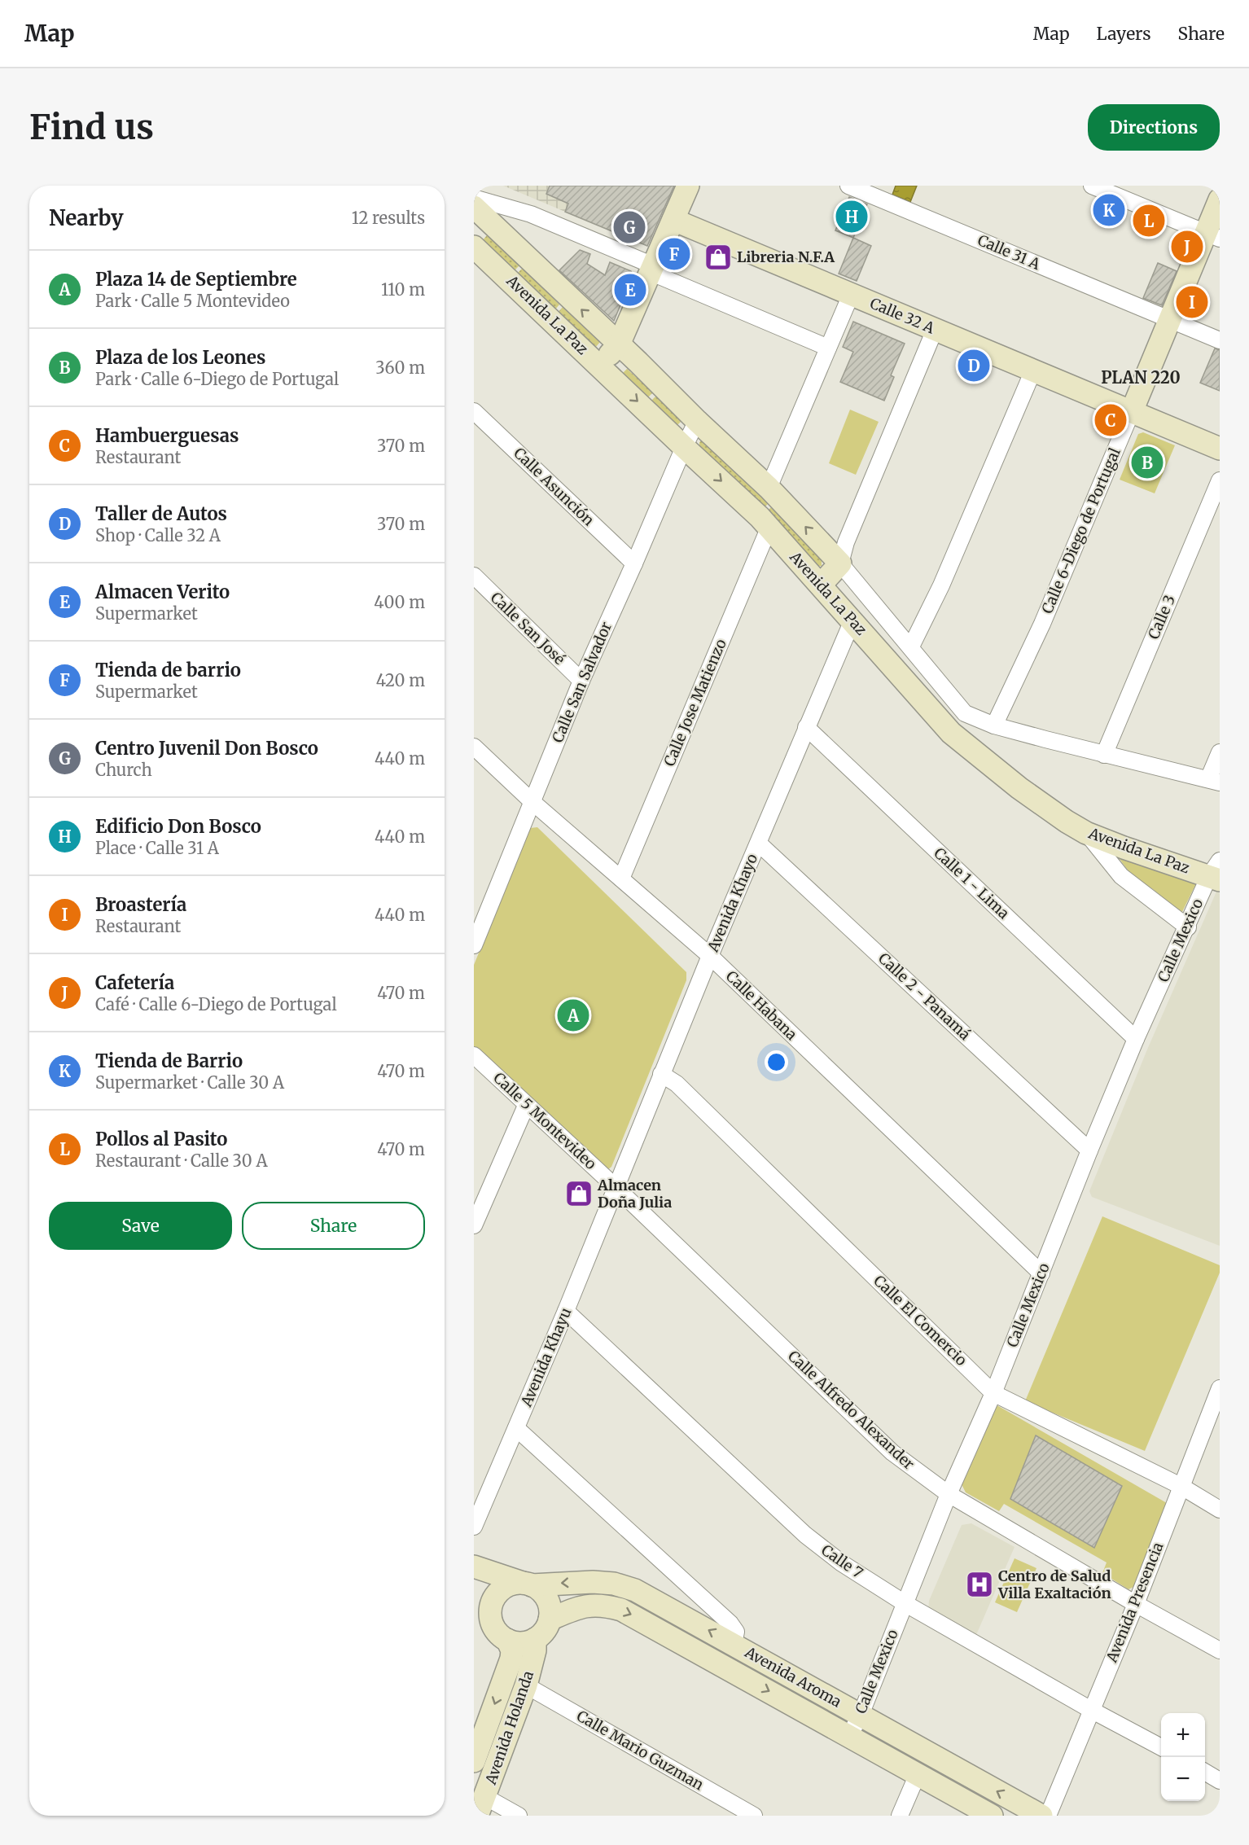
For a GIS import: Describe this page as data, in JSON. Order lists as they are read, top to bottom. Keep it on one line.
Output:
{"streets":{"street":["Calle 31 A","Avenida La Paz","Calle 32 A","Calle Asunción","Calle 6-Diego de Portugal","Calle 3","Calle San José","Calle San Salvador","Calle Jose Matienzo","Calle 1 - Lima","Avenida Khayo","Calle Mexico","Calle 2 - Panamá","Calle Habana","Calle 5 Montevideo","Calle El Comercio","Avenida Khayu","Calle Alfredo Alexander","Calle 7","Avenida Presencia","Avenida Aroma","Avenida Holanda","Calle Mario Guzman"]},"crossings":[["Calle 31 A","Calle 6-Diego de Portugal"],["Avenida La Paz","Calle 6-Diego de Portugal"],["Avenida La Paz","Calle 3"],["Avenida La Paz","Calle San Salvador"],["Avenida La Paz","Calle Jose Matienzo"],["Avenida La Paz","Avenida Khayo"],["Avenida La Paz","Calle Mexico"],["Calle 32 A","Calle 6-Diego de Portugal"],["Calle Asunción","Calle San Salvador"],["Calle San José","Calle San Salvador"],["Calle San Salvador","Calle Habana"],["Calle Jose Matienzo","Calle Habana"],["Calle 1 - Lima","Avenida Khayo"],["Calle 1 - Lima","Calle Mexico"],["Avenida Khayo","Calle 2 - Panamá"],["Avenida Khayo","Calle Habana"],["Avenida Khayo","Calle 5 Montevideo"],["Avenida Khayo","Calle El Comercio"],["Avenida Khayo","Avenida Khayu"],["Avenida Khayo","Calle Alfredo Alexander"],["Calle Mexico","Calle 2 - Panamá"],["Calle Mexico","Calle Habana"],["Calle Mexico","Calle El Comercio"],["Calle Mexico","Calle Alfredo Alexander"],["Calle Mexico","Calle 7"],["Calle Mexico","Avenida Aroma"],["Calle 5 Montevideo","Avenida Khayu"],["Calle 5 Montevideo","Calle Alfredo Alexander"],["Calle El Comercio","Avenida Presencia"],["Avenida Khayu","Calle Alfredo Alexander"],["Avenida Khayu","Calle 7"],["Calle Alfredo Alexander","Avenida Presencia"],["Calle 7","Avenida Presencia"],["Avenida Aroma","Avenida Holanda"],["Avenida Holanda","Calle Mario Guzman"]],"districts":["PLAN 220"],"places":{"shop":["Libreria N.F.A","Almacen Doña Julia"],"hospital":["Centro de Salud Villa Exaltación"]},"page":{"header":"Map","nav":["Map","Layers","Share"],"buttons":["Directions",["Save","Share"]],"title":"Find us","heading":["Nearby","12 results"],"pins":["K","H","L","G","J","F","E","I","D","C","B","A"],"list":[{"mark":"A","name":"Plaza 14 de Septiembre","note":"Park · Calle 5 Montevideo","value":"110 m"},{"mark":"B","name":"Plaza de los Leones","note":"Park · Calle 6-Diego de Portugal","value":"360 m"},{"mark":"C","name":"Hambuerguesas","note":"Restaurant","value":"370 m"},{"mark":"D","name":"Taller de Autos","note":"Shop · Calle 32 A","value":"370 m"},{"mark":"E","name":"Almacen Verito","note":"Supermarket","value":"400 m"},{"mark":"F","name":"Tienda de barrio","note":"Supermarket","value":"420 m"},{"mark":"G","name":"Centro Juvenil Don Bosco","note":"Church","value":"440 m"},{"mark":"H","name":"Edificio Don Bosco","note":"Place · Calle 31 A","value":"440 m"},{"mark":"I","name":"Broastería","note":"Restaurant","value":"440 m"},{"mark":"J","name":"Cafetería","note":"Café · Calle 6-Diego de Portugal","value":"470 m"},{"mark":"K","name":"Tienda de Barrio","note":"Supermarket · Calle 30 A","value":"470 m"},{"mark":"L","name":"Pollos al Pasito","note":"Restaurant · Calle 30 A","value":"470 m"}],"map_buttons":["+","−"]}}
